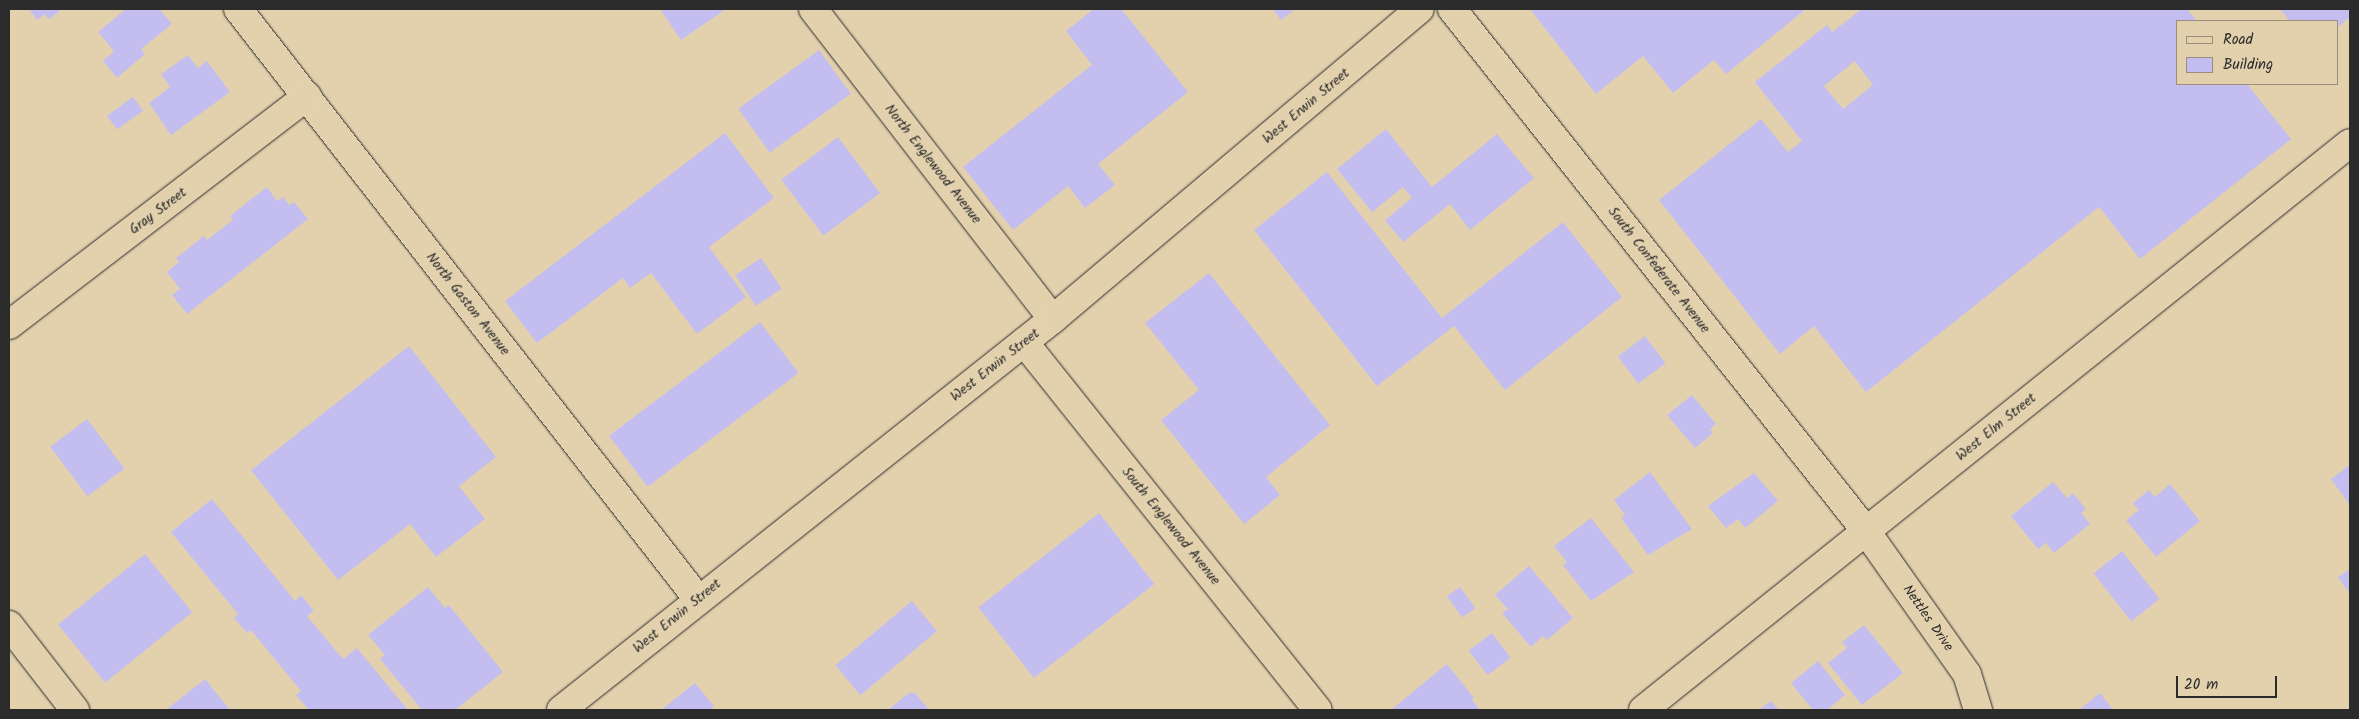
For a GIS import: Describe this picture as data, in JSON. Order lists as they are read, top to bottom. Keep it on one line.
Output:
{"streets":{"street":["West Erwin Street","North Englewood Avenue","Gray Street","South Confederate Avenue","North Gaston Avenue","West Elm Street","South Englewood Avenue","Nettles Drive"]},"crossings":[["West Erwin Street","North Englewood Avenue"],["West Erwin Street","North Gaston Avenue"],["West Erwin Street","South Englewood Avenue"],["Gray Street","North Gaston Avenue"],["South Confederate Avenue","West Elm Street"],["South Confederate Avenue","Nettles Drive"],["West Elm Street","Nettles Drive"]],"legend":["Road","Building"],"scale_bar":"20 m"}
